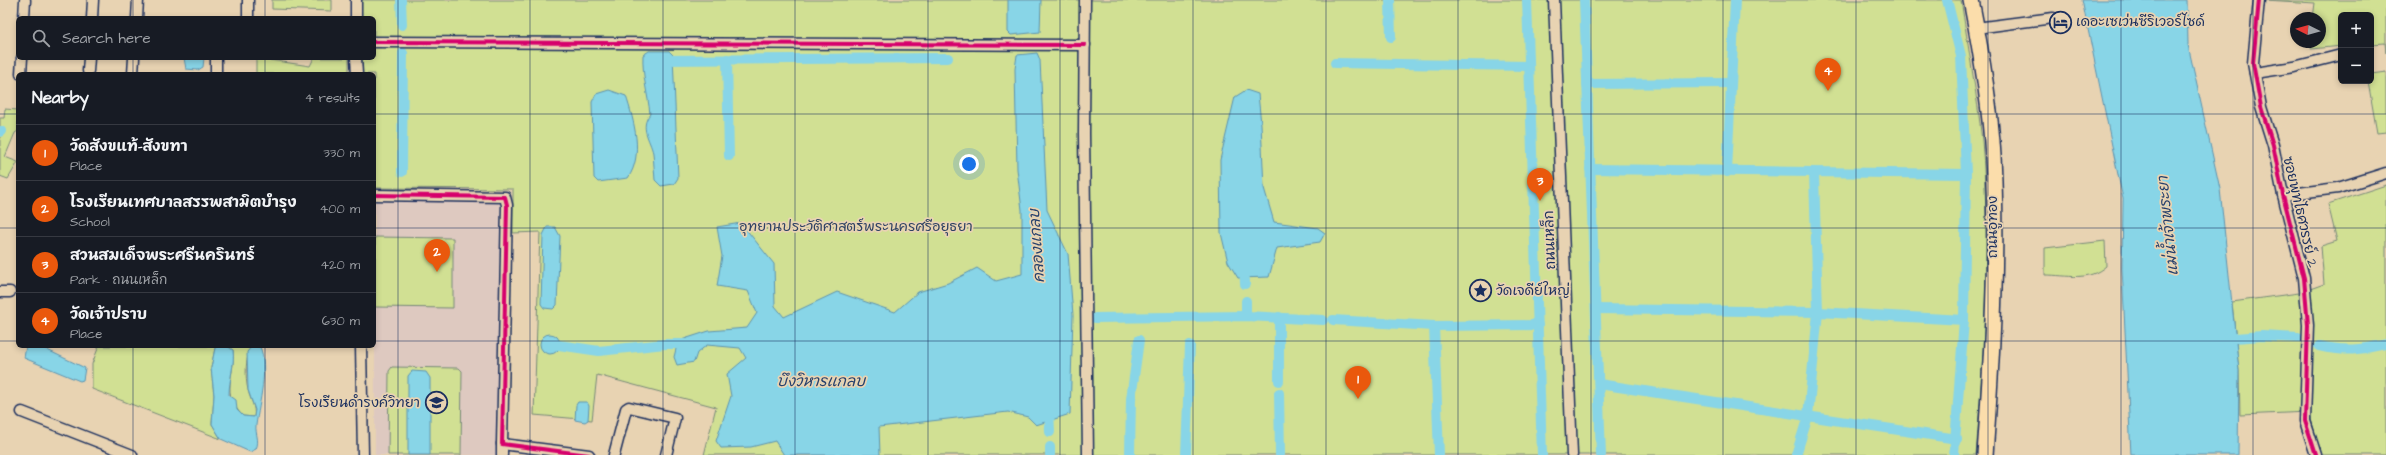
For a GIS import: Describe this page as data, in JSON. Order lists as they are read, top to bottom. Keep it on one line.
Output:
{"streets":{"main road":["ถนนอู่ทอง"],"street":["ซอยพุทไธศวรรย์ 2","ถนนเหล็ก"]},"water":["แม่น้ำเจ้าพระยา","คลองแกลบ","บึงวิหารแกลบ"],"parks":["อุทยานประวัติศาสตร์พระนครศรีอยุธยา"],"places":{"hotel":["เดอะเซเว่นซีริเวอร์ไซด์"],"place":["วัดเจดีย์ใหญ่"],"school or university":["โรงเรียนดำรงค์วิทยา"]},"north":"left","page":{"map_buttons":["+","−"],"search":"Search here","pins":["4","3","2","1"],"heading":["Nearby","4 results"],"list":[{"mark":"1","name":"วัดสังขแท้–สังขทา","note":"Place","value":"330 m"},{"mark":"2","name":"โรงเรียนเทศบาลสรรพสามิตบำรุง","note":"School","value":"400 m"},{"mark":"3","name":"สวนสมเด็จพระศรีนครินทร์","note":"Park · ถนนเหล็ก","value":"420 m"},{"mark":"4","name":"วัดเจ้าปราบ","note":"Place","value":"630 m"}]}}
